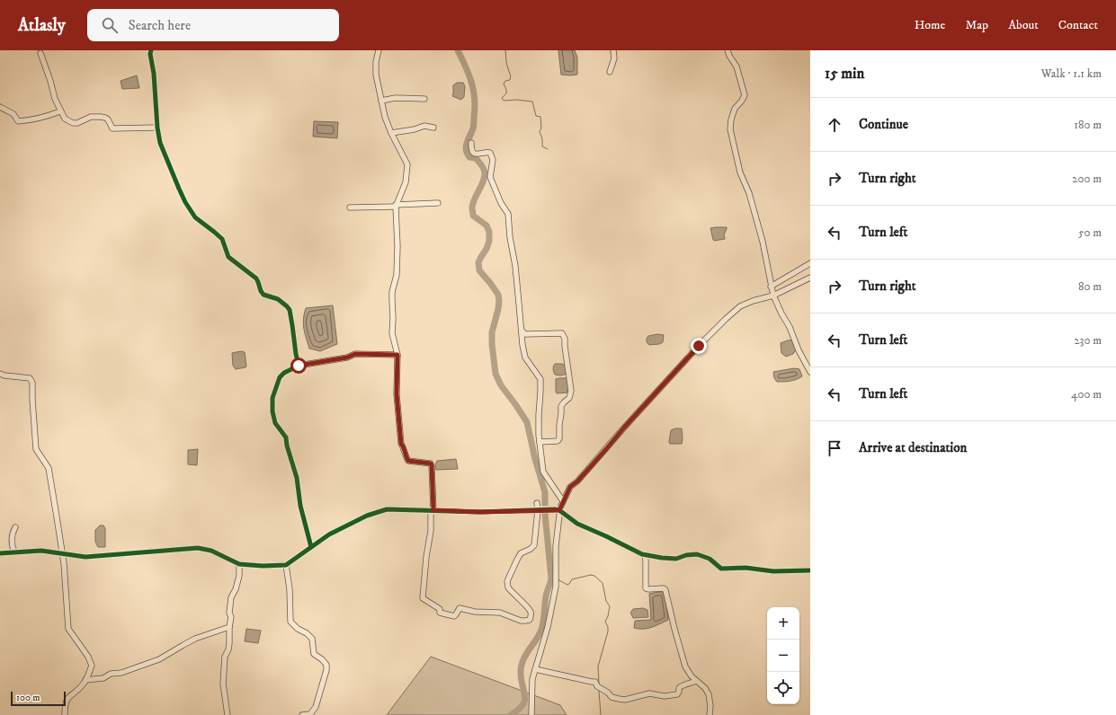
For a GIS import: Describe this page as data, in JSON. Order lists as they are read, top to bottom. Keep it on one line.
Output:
{"scale_bar":"100 m","page":{"header":"Atlasly","search":"Search here","nav":["Home","Map","About","Contact"],"heading":["15 min","Walk · 1.1 km"],"list":[["Continue","180 m"],["Turn right","200 m"],["Turn left","50 m"],["Turn right","80 m"],["Turn left","230 m"],["Turn left","400 m"],"Arrive at destination"],"map_buttons":["+","−"],"scale":"100 m"}}
